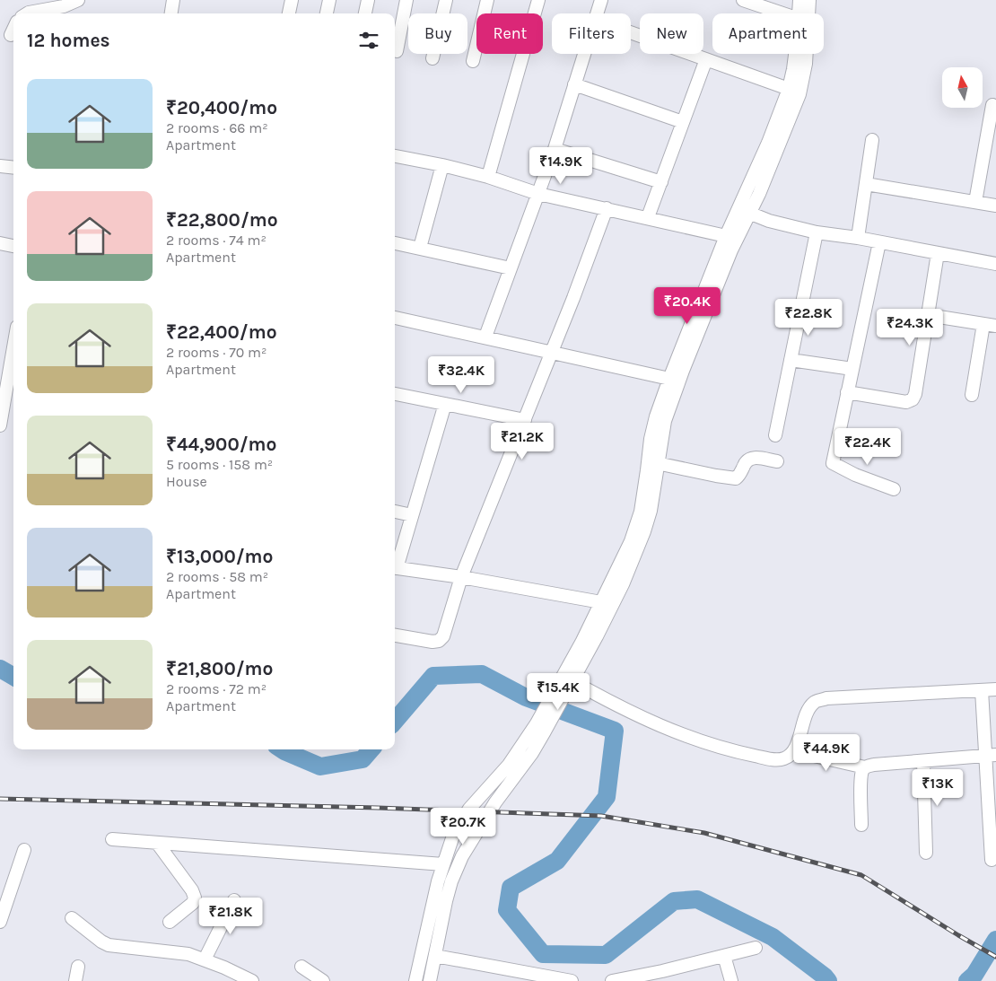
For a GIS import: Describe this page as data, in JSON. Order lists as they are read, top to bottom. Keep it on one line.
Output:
{"north":"top","page":{"chip":["Buy","Rent","Filters","New","Apartment"],"heading":"12 homes","list":[{"name":"₹20,400/mo","note":"2 rooms · 66 m² · Apartment"},{"name":"₹22,800/mo","note":"2 rooms · 74 m² · Apartment"},{"name":"₹22,400/mo","note":"2 rooms · 70 m² · Apartment"},{"name":"₹44,900/mo","note":"5 rooms · 158 m² · House"},{"name":"₹13,000/mo","note":"2 rooms · 58 m² · Apartment"},{"name":"₹21,800/mo","note":"2 rooms · 72 m² · Apartment"}],"price":["₹14.9K","₹20.4K","₹22.8K","₹24.3K","₹32.4K","₹21.2K","₹22.4K","₹15.4K","₹44.9K","₹13K","₹20.7K","₹21.8K"]}}
